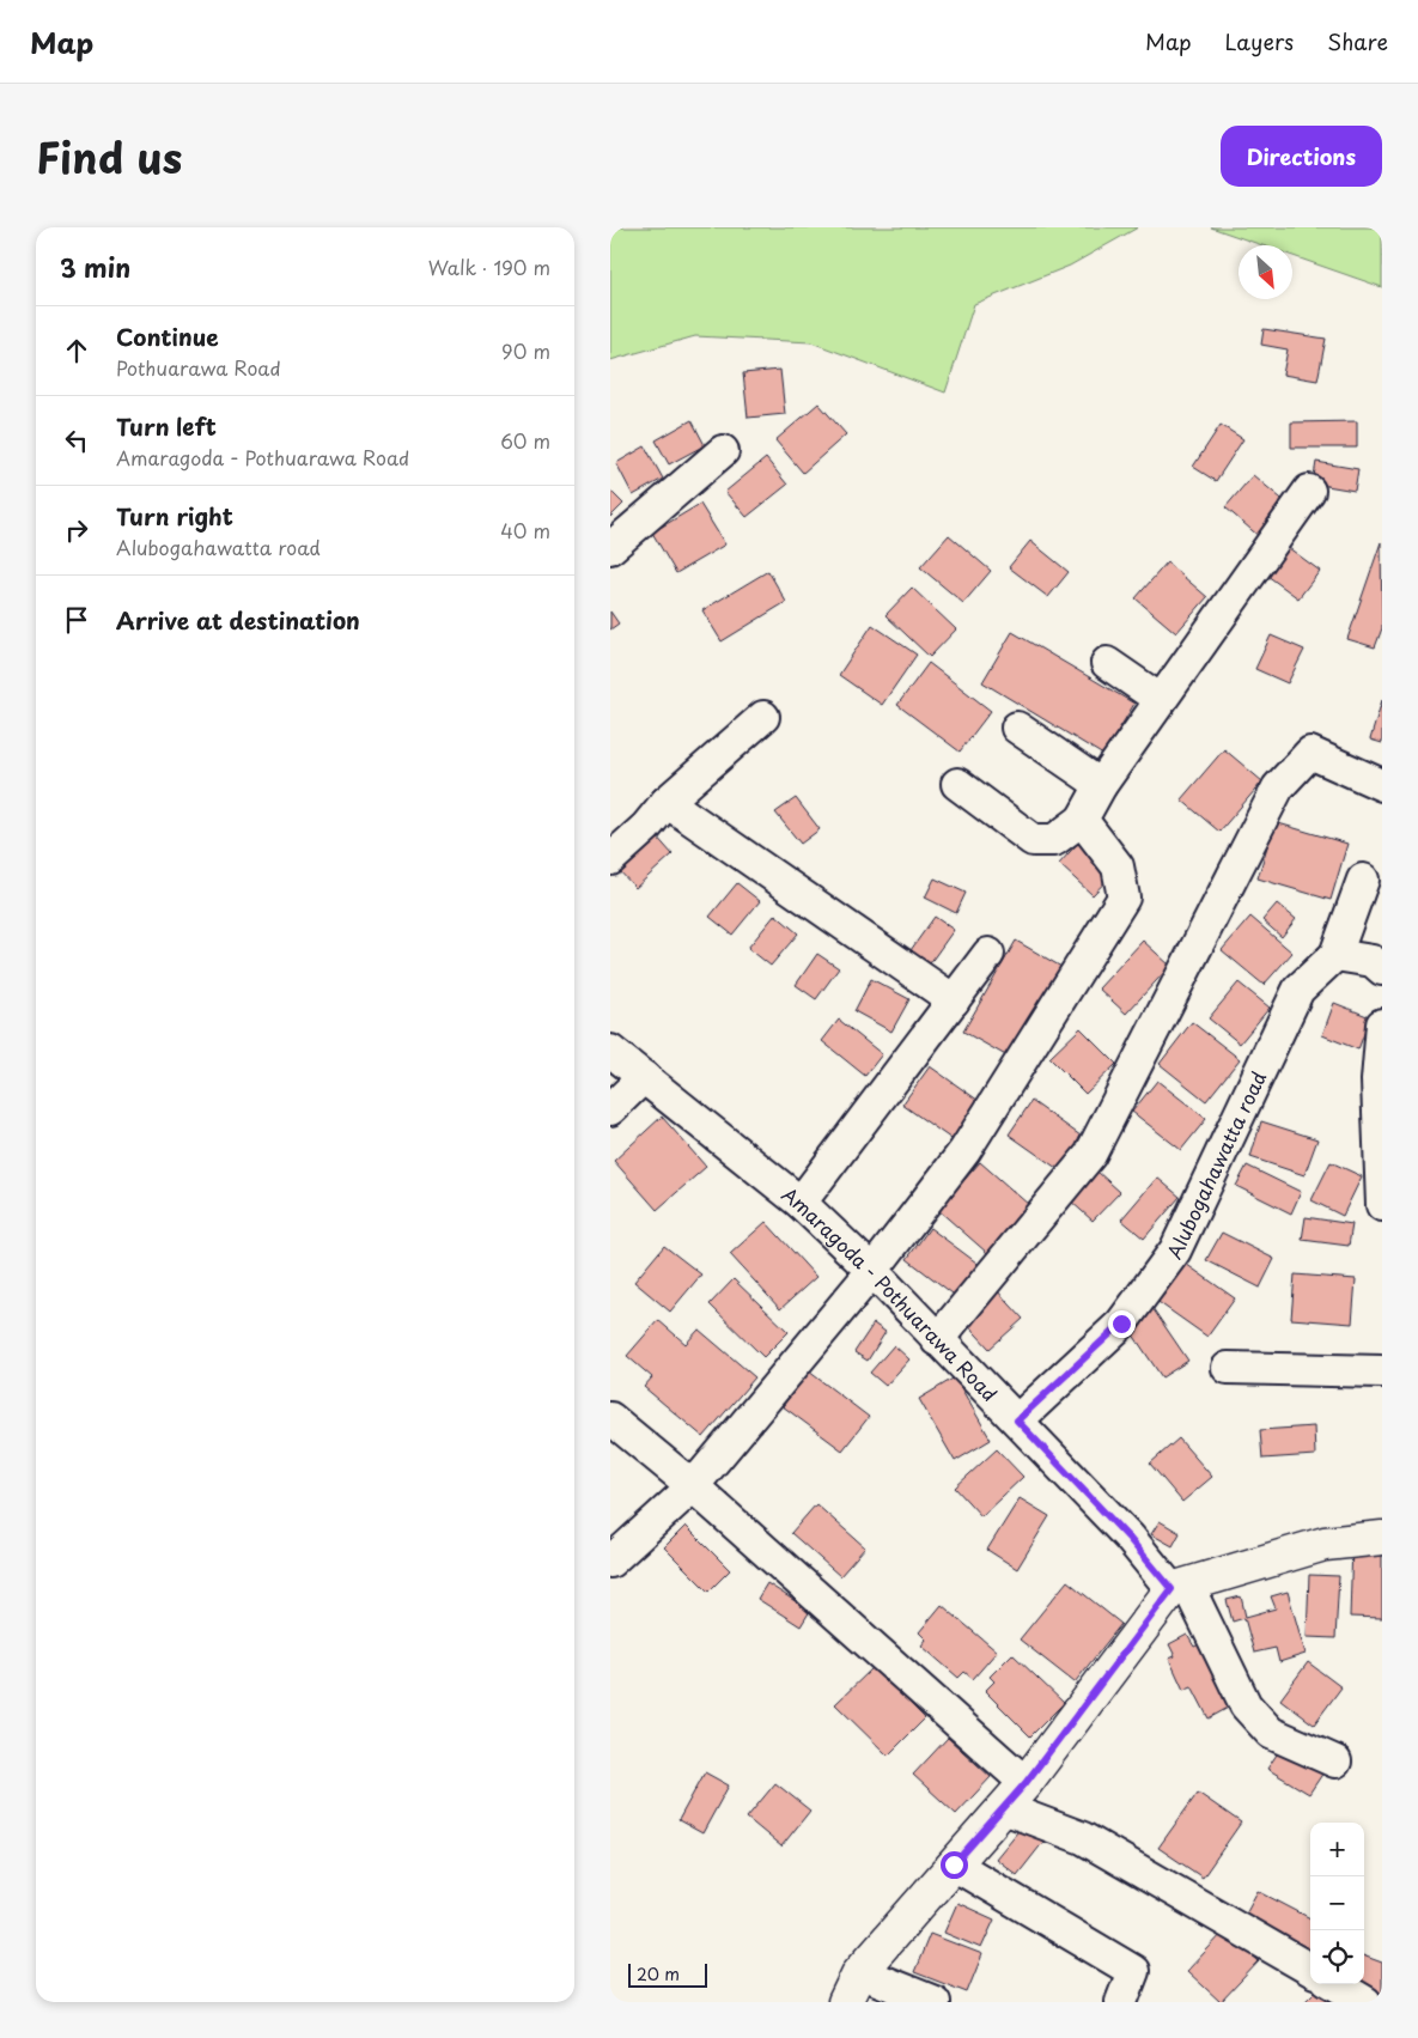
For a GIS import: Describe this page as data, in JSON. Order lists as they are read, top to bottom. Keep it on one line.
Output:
{"streets":{"street":["Alubogahawatta road","Amaragoda - Pothuarawa Road"]},"crossings":[["Alubogahawatta road","Amaragoda - Pothuarawa Road"]],"scale_bar":"20 m","north":"bottom right","page":{"header":"Map","nav":["Map","Layers","Share"],"title":"Find us","buttons":"Directions","heading":["3 min","Walk · 190 m"],"list":[["Continue","Pothuarawa Road","90 m"],["Turn left","Amaragoda - Pothuarawa Road","60 m"],["Turn right","Alubogahawatta road","40 m"],"Arrive at destination"],"map_buttons":["+","−"],"scale":"20 m"}}
